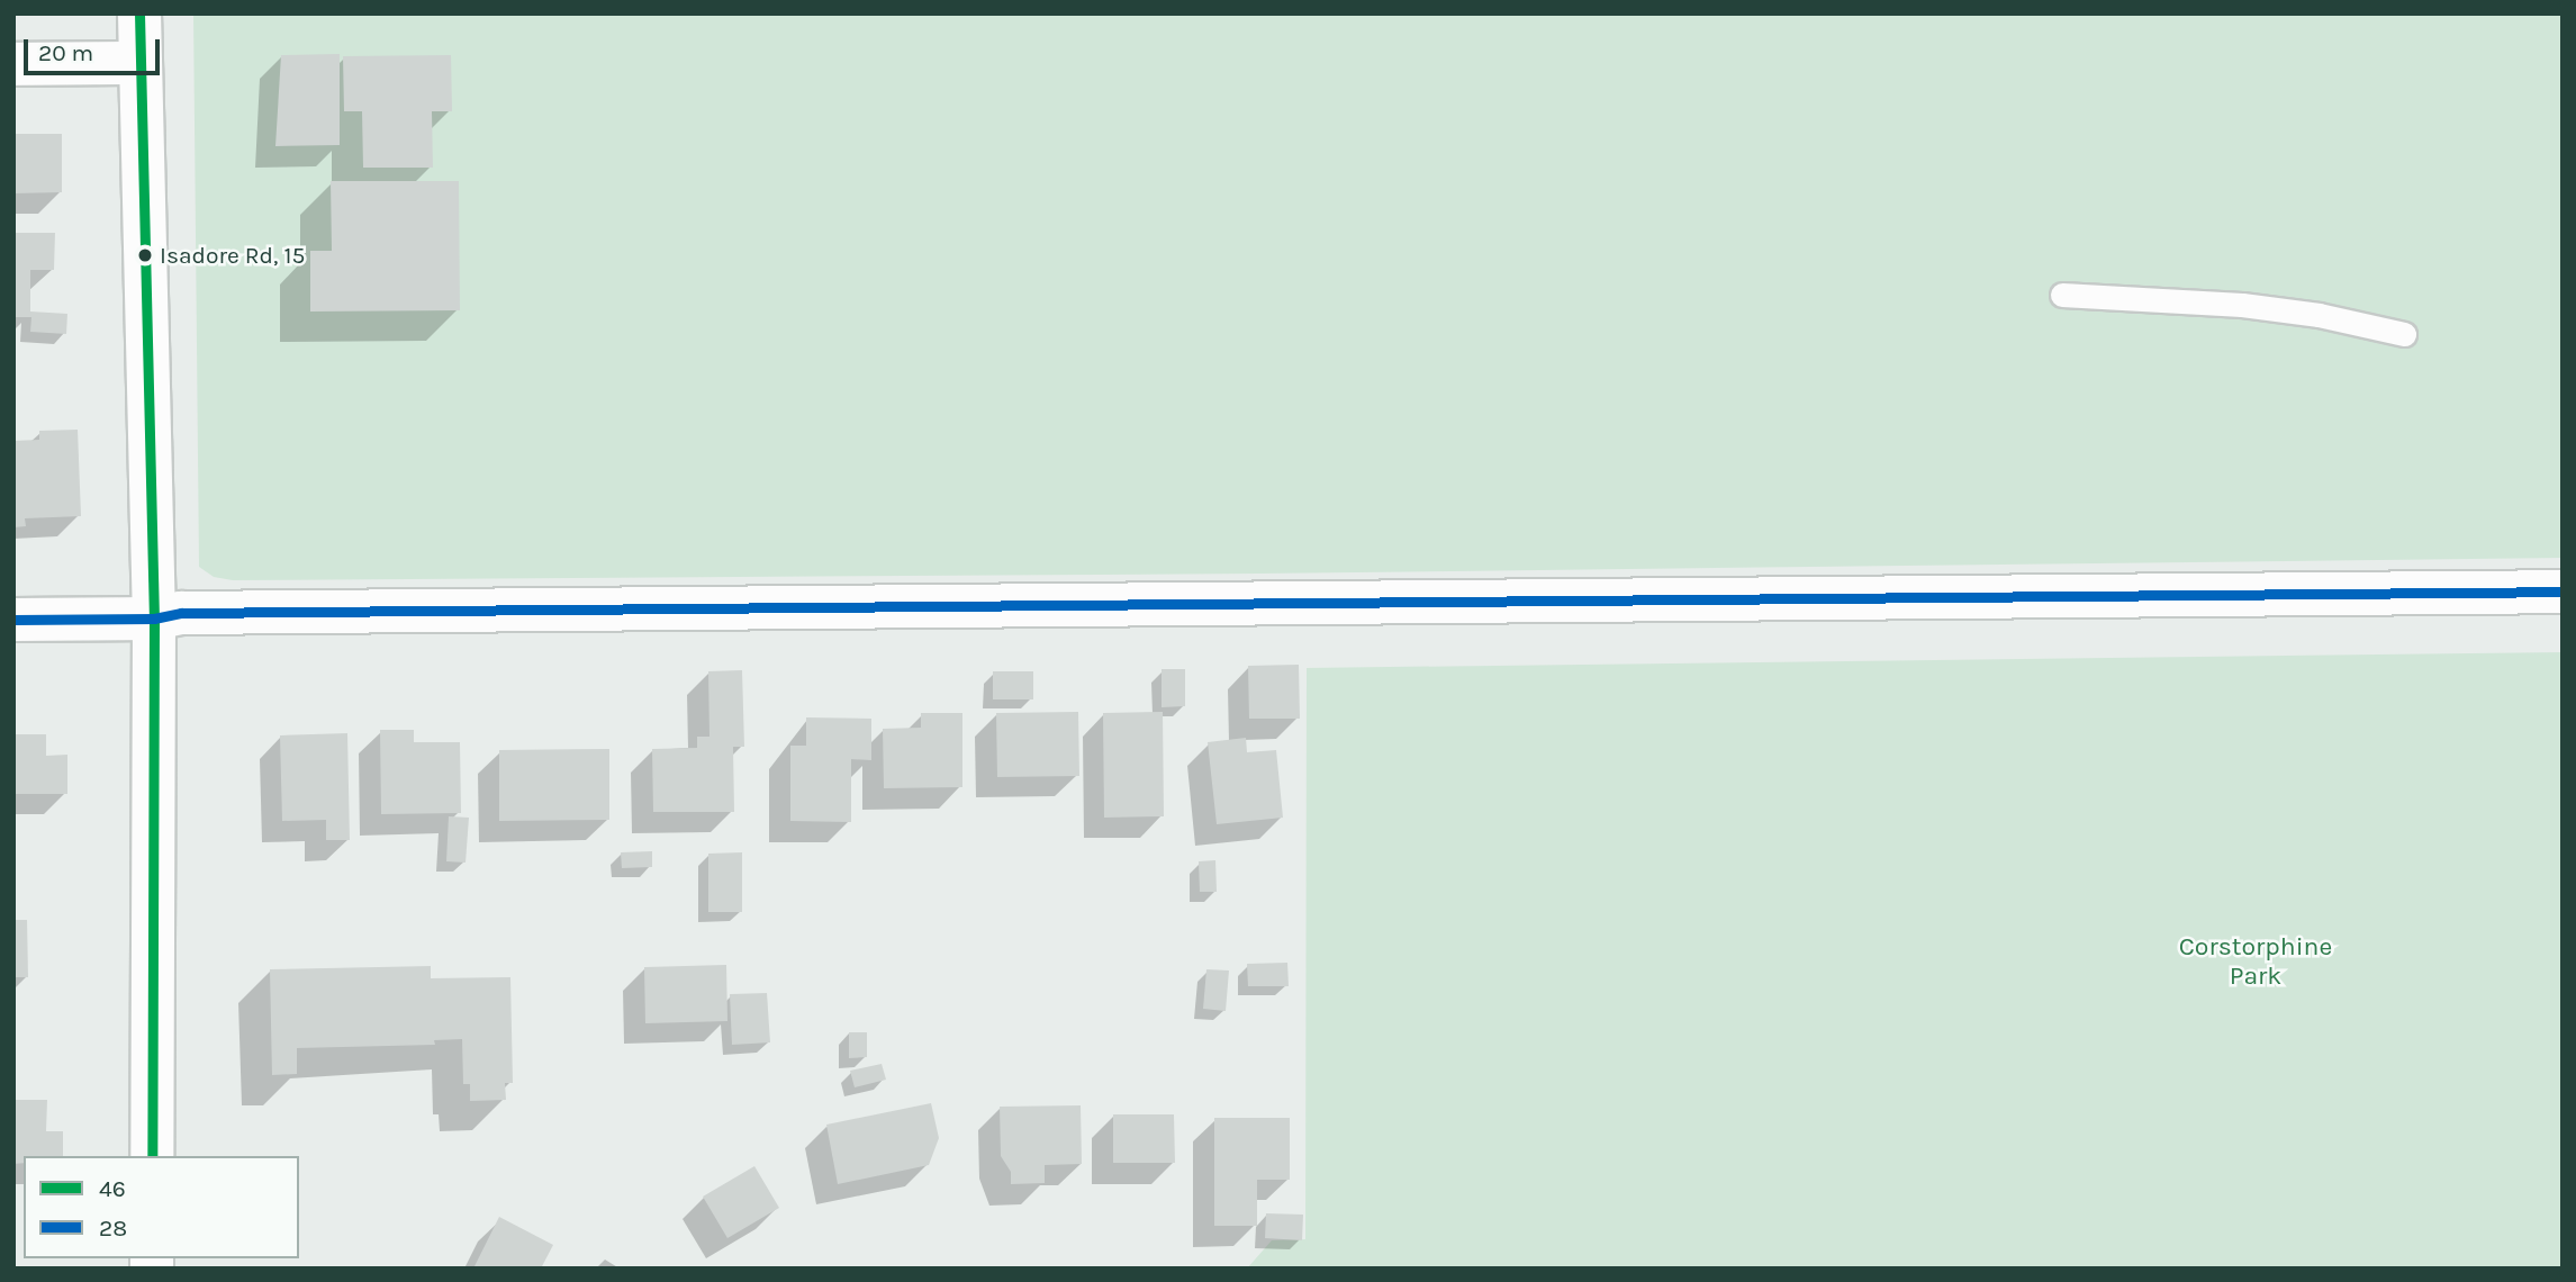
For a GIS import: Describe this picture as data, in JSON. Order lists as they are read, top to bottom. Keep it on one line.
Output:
{"parks":["Corstorphine Park"],"places":["Isadore Rd, 15"],"lines":["transit line 46","transit line 28"],"legend":["46","28"],"scale_bar":"20 m"}
